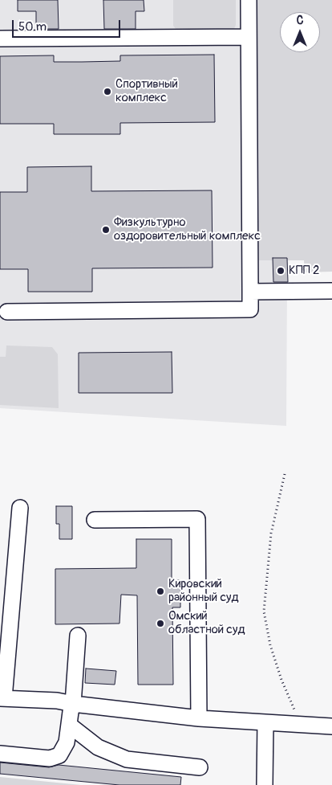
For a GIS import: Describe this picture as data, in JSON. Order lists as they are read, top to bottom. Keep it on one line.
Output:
{"places":["Спортивный комплекс","Физкультурно оздоровительный комплекс","КПП 2","Кировский районный суд","Омский областной суд"],"scale_bar":"50 m","north":"top"}
